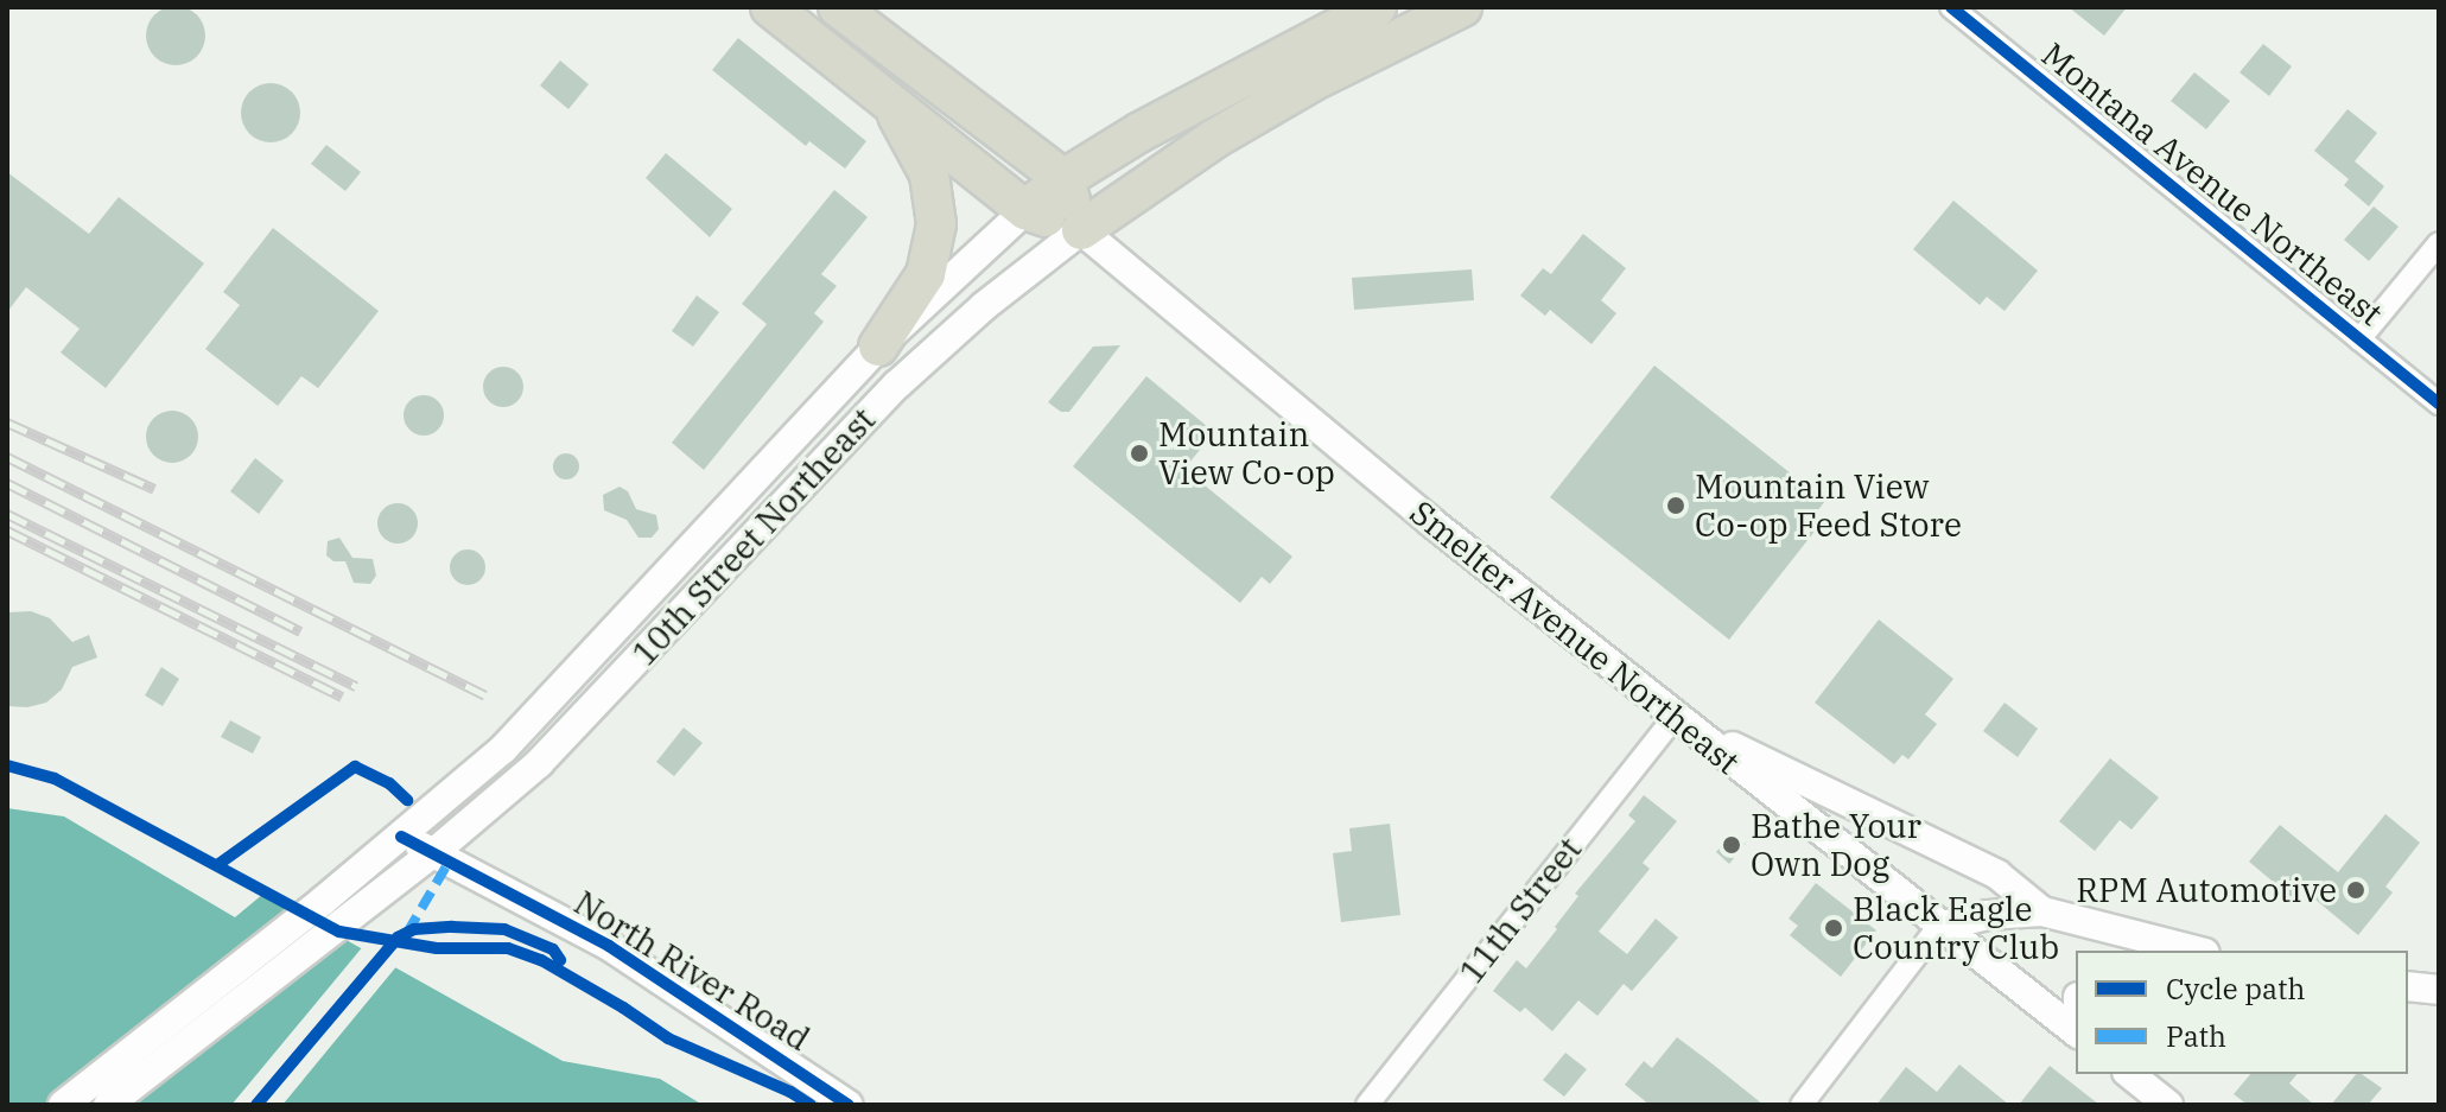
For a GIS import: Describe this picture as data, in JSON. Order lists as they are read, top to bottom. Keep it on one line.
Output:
{"streets":{"highway":["Smelter Avenue Northeast"],"main road":["10th Street Northeast","North River Road"],"street":["Montana Avenue Northeast","11th Street"]},"crossings":[["10th Street Northeast","Smelter Avenue Northeast"],["10th Street Northeast","North River Road"],["Smelter Avenue Northeast","11th Street"]],"places":["Mountain View Co-op","Mountain View Co-op Feed Store","Bathe Your Own Dog","RPM Automotive","Black Eagle Country Club"],"legend":["Cycle path","Path"]}
